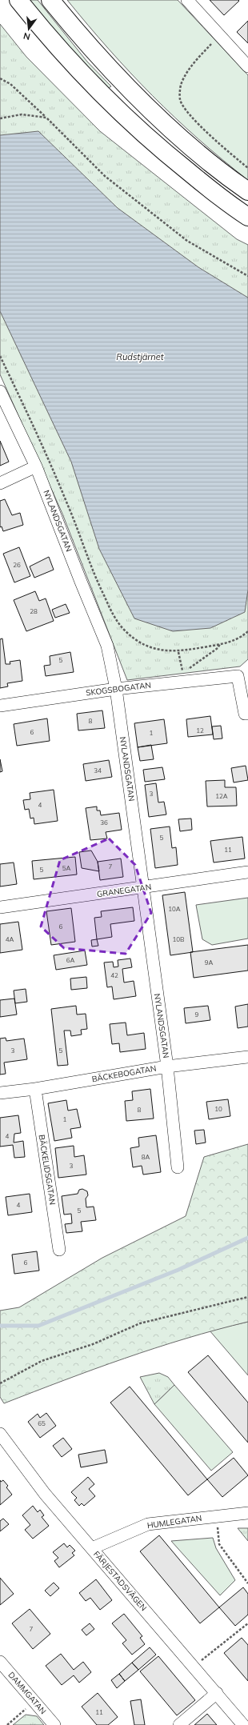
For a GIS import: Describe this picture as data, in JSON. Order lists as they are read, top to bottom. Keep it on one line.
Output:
{"streets":{"street":["NYLANDSGATAN","SKOGSBOGATAN","GRANEGATAN","BÄCKEBOGATAN","BÄCKELIDSGATAN","HUMLEGATAN","FÄRJESTADSVÄGEN","DAMMGATAN"]},"crossings":[["NYLANDSGATAN","SKOGSBOGATAN"],["NYLANDSGATAN","GRANEGATAN"],["NYLANDSGATAN","BÄCKEBOGATAN"],["BÄCKEBOGATAN","BÄCKELIDSGATAN"],["HUMLEGATAN","FÄRJESTADSVÄGEN"]],"water":["Rudstjärnet"],"house_numbers":["26","28","5","8","12","6","1","34","3","12A","4","36","5","11","7","5A","5","10A","6","4A","10B","6A","9A","42","9","3","5","10","8","1","4","8A","3","4","5","6","65","7","11"],"north":"bottom"}
